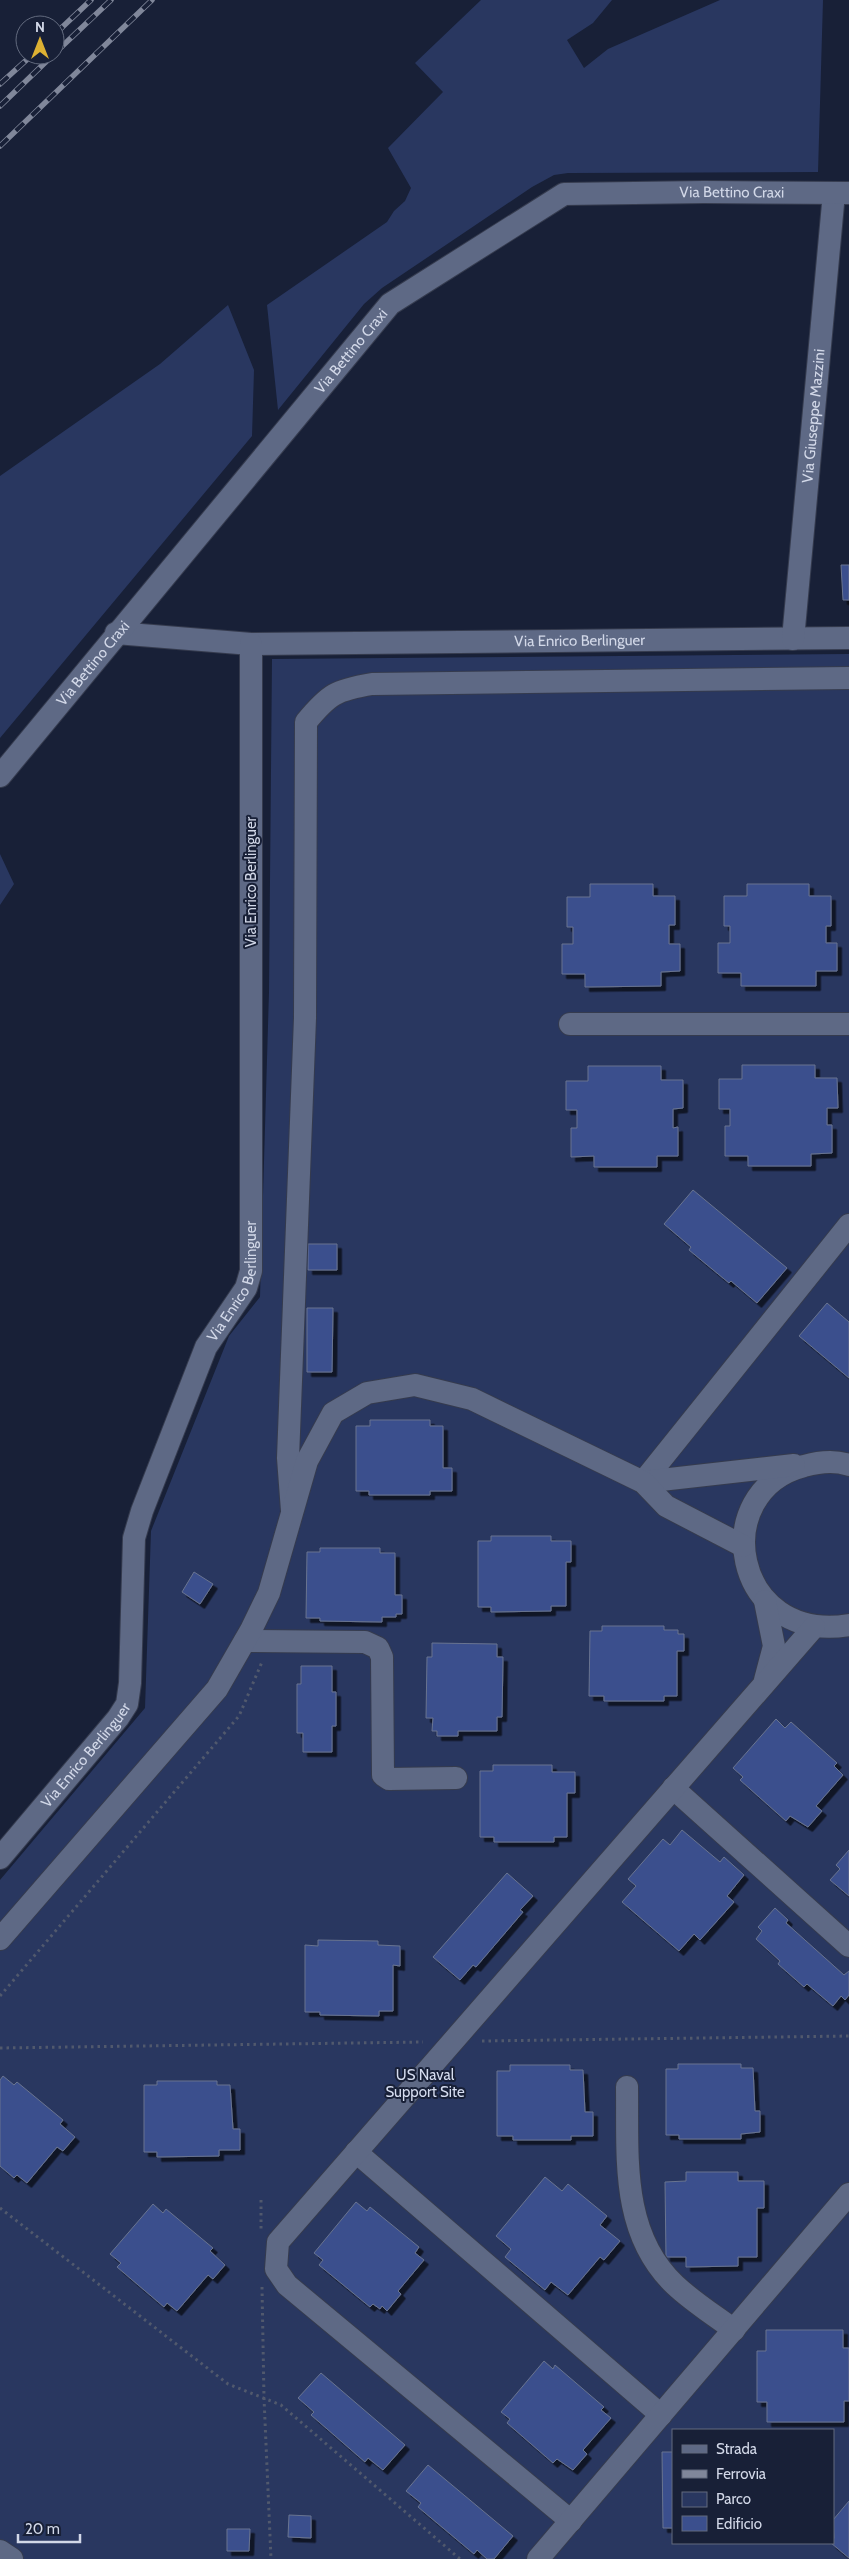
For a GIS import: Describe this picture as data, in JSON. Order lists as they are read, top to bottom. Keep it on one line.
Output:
{"streets":{"street":["Via Bettino Craxi","Via Giuseppe Mazzini","Via Enrico Berlinguer"]},"crossings":[["Via Bettino Craxi","Via Giuseppe Mazzini"],["Via Bettino Craxi","Via Enrico Berlinguer"],["Via Giuseppe Mazzini","Via Enrico Berlinguer"]],"parks":["US Naval Support Site"],"legend":["Strada","Ferrovia","Parco","Edificio"],"scale_bar":"20 m","north":"top"}
